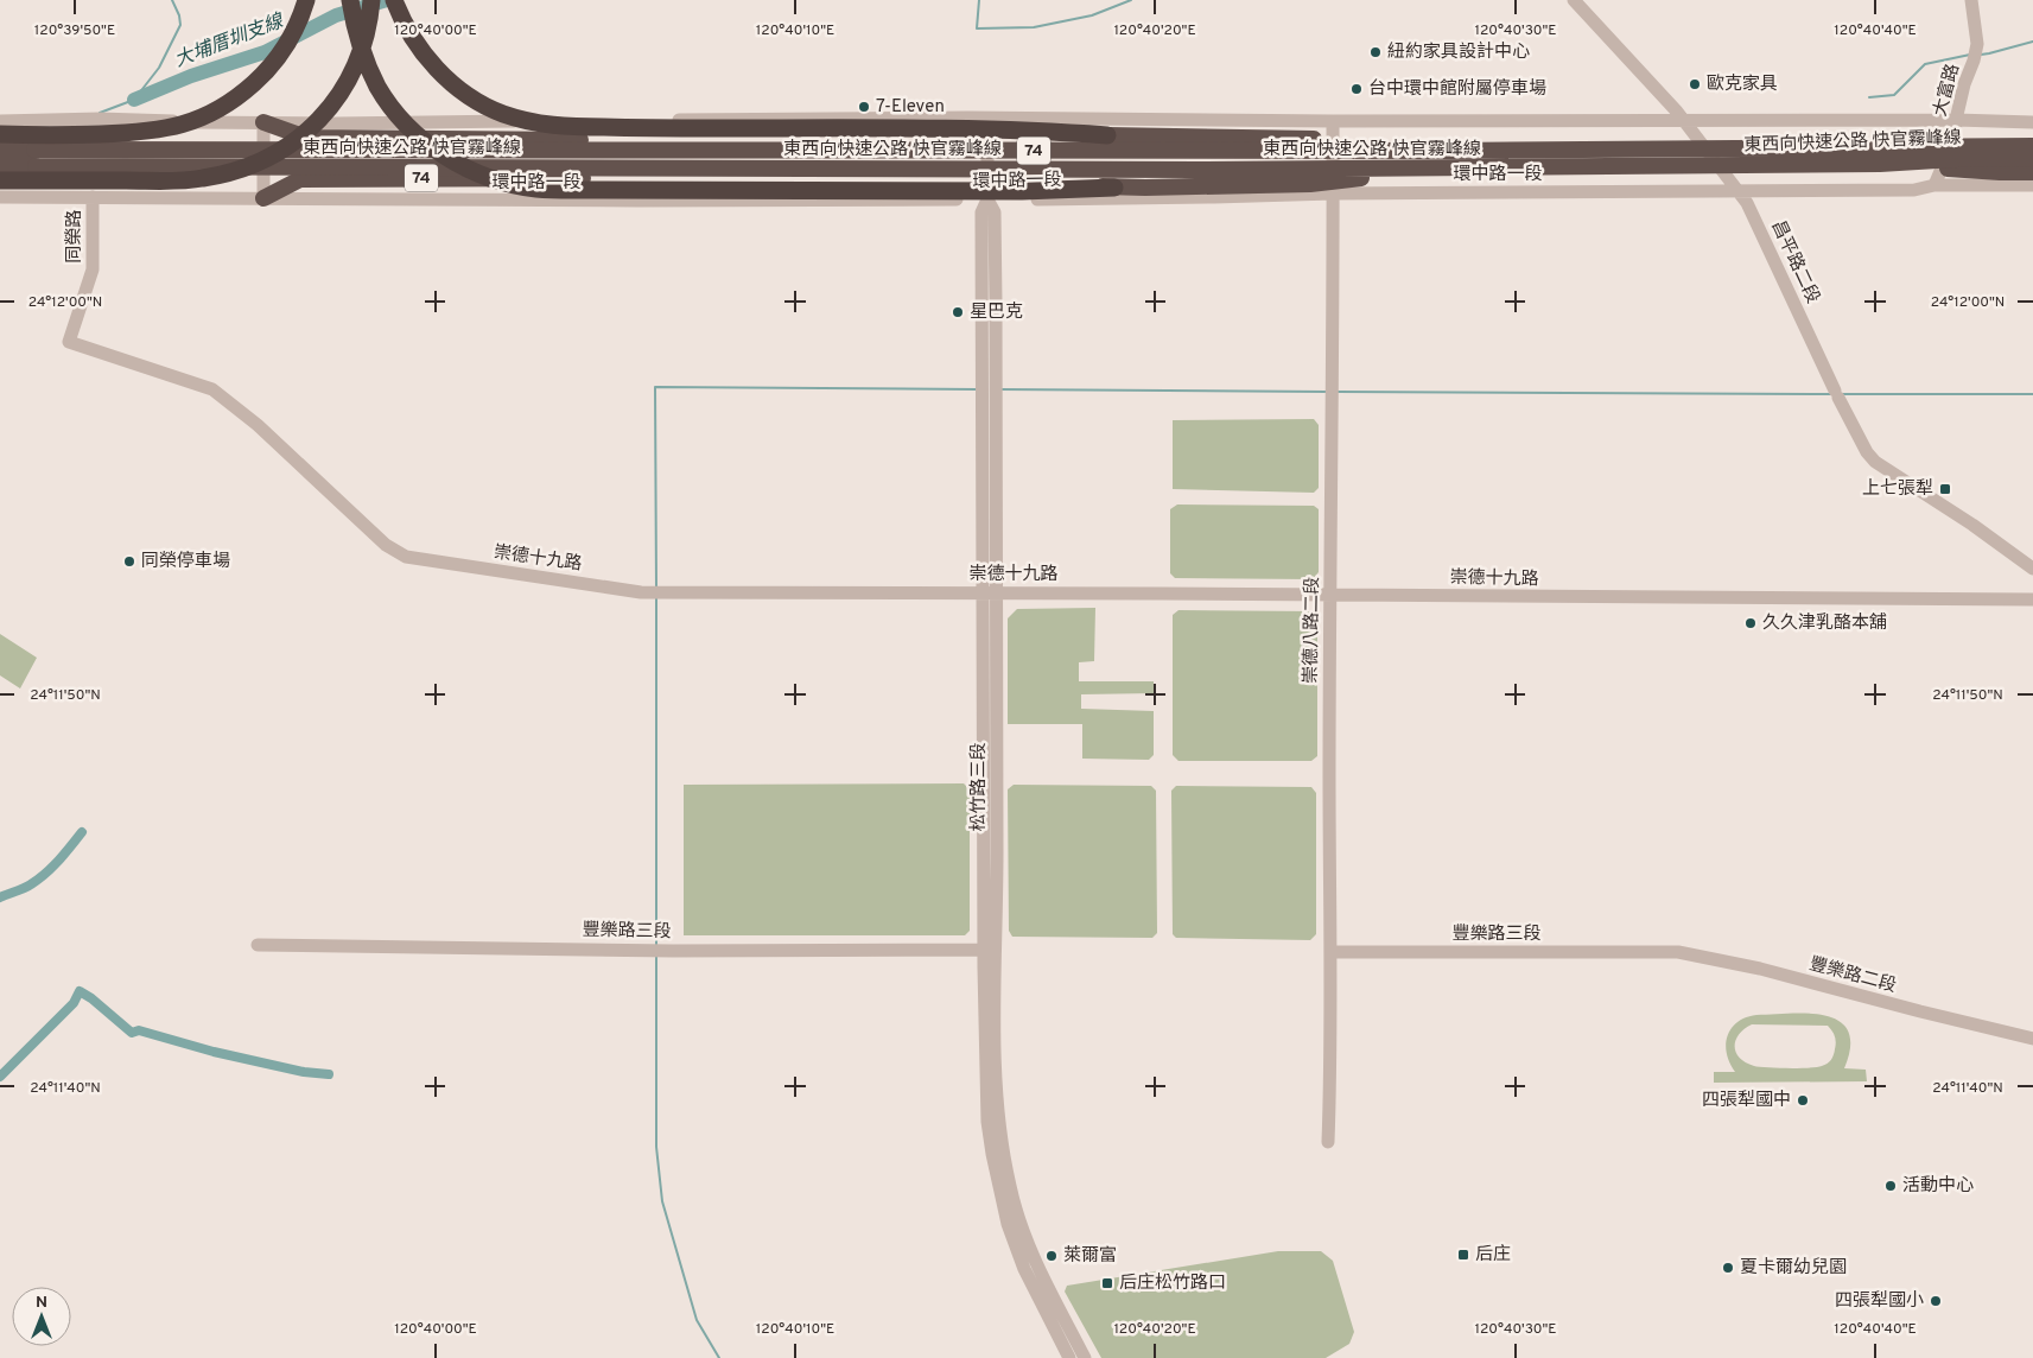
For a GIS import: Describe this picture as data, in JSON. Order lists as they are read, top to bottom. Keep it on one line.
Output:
{"streets":{"highway":["東西向快速公路 快官霧峰線","74"],"street":["大富路","環中路一段","同榮路","昌平路二段","崇德十九路","崇德八路二段","松竹路三段","豐樂路三段","豐樂路二段"]},"crossings":[["大富路","環中路一段"],["東西向快速公路 快官霧峰線","74"],["74","環中路一段"],["環中路一段","同榮路"],["環中路一段","昌平路二段"],["環中路一段","崇德八路二段"],["環中路一段","松竹路三段"],["同榮路","崇德十九路"],["崇德十九路","崇德八路二段"],["崇德十九路","松竹路三段"],["崇德八路二段","豐樂路三段"],["松竹路三段","豐樂路三段"],["豐樂路三段","豐樂路二段"]],"water":["大埔厝圳支線"],"places":{"other":["紐約家具設計中心","歐克家具","台中環中館附屬停車場","7-Eleven","星巴克","同榮停車場","久久津乳酪本舖","四張犁國中","活動中心","萊爾富","夏卡爾幼兒園","四張犁國小"],"transit":["上七張犁","后庄","后庄松竹路口"]},"north":"top","coordinates":["120°39'50\"E","120°40'00\"E","120°40'10\"E","120°40'20\"E","120°40'30\"E","120°40'40\"E","24°12'00\"N","24°11'50\"N","24°11'40\"N"]}
